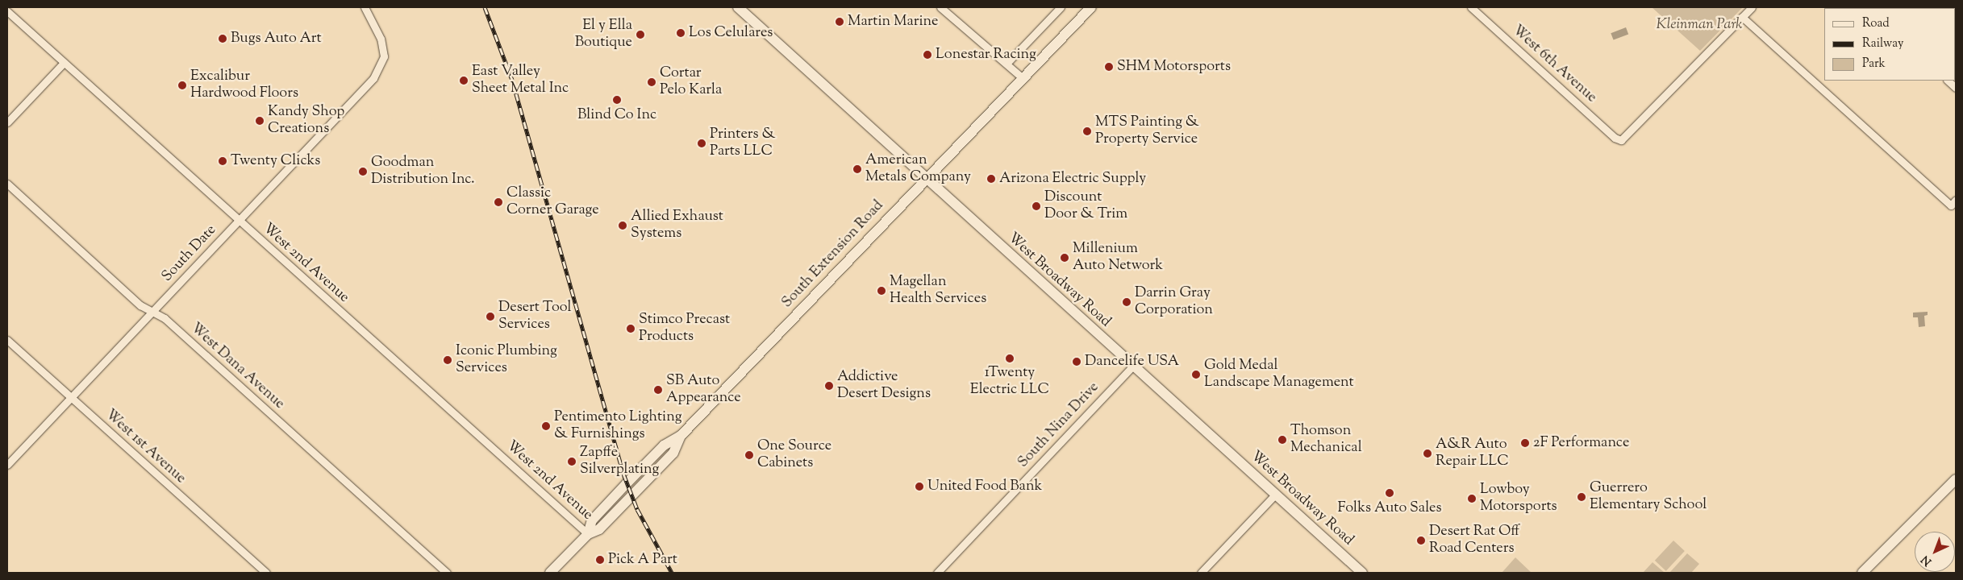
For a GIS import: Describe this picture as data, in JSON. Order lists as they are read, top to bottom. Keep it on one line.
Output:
{"streets":{"main road":["South Extension Road","West Broadway Road"],"street":["West 6th Avenue","South Date","West 2nd Avenue","West Dana Avenue","South Nina Drive","West 1st Avenue"]},"crossings":[["South Date","West 2nd Avenue"],["South Date","West Dana Avenue"],["South Date","West 1st Avenue"],["South Extension Road","West 2nd Avenue"],["South Extension Road","West Broadway Road"],["West Broadway Road","South Nina Drive"]],"parks":["Kleinman Park"],"places":["Martin Marine","Los Celulares","El y Ella Boutique","Bugs Auto Art","Lonestar Racing","SHM Motorsports","East Valley Sheet Metal Inc","Cortar Pelo Karla","Excalibur Hardwood Floors","Blind Co Inc","Kandy Shop Creations","MTS Painting & Property Service","Printers & Parts LLC","Twenty Clicks","American Metals Company","Goodman Distribution Inc.","Arizona Electric Supply","Classic Corner Garage","Discount Door & Trim","Allied Exhaust Systems","Millenium Auto Network","Magellan Health Services","Darrin Gray Corporation","Desert Tool Services","Stimco Precast Products","1Twenty Electric LLC","Iconic Plumbing Services","Dancelife USA","Gold Medal Landscape Management","Addictive Desert Designs","SB Auto Appearance","Pentimento Lighting & Furnishings","Thomson Mechanical","2F Performance","A&R Auto Repair LLC","One Source Cabinets","Zapffe Silverplating","United Food Bank","Folks Auto Sales","Guerrero Elementary School","Lowboy Motorsports","Desert Rat Off Road Centers","Pick A Part"],"legend":["Road","Railway","Park"],"north":"bottom left"}
